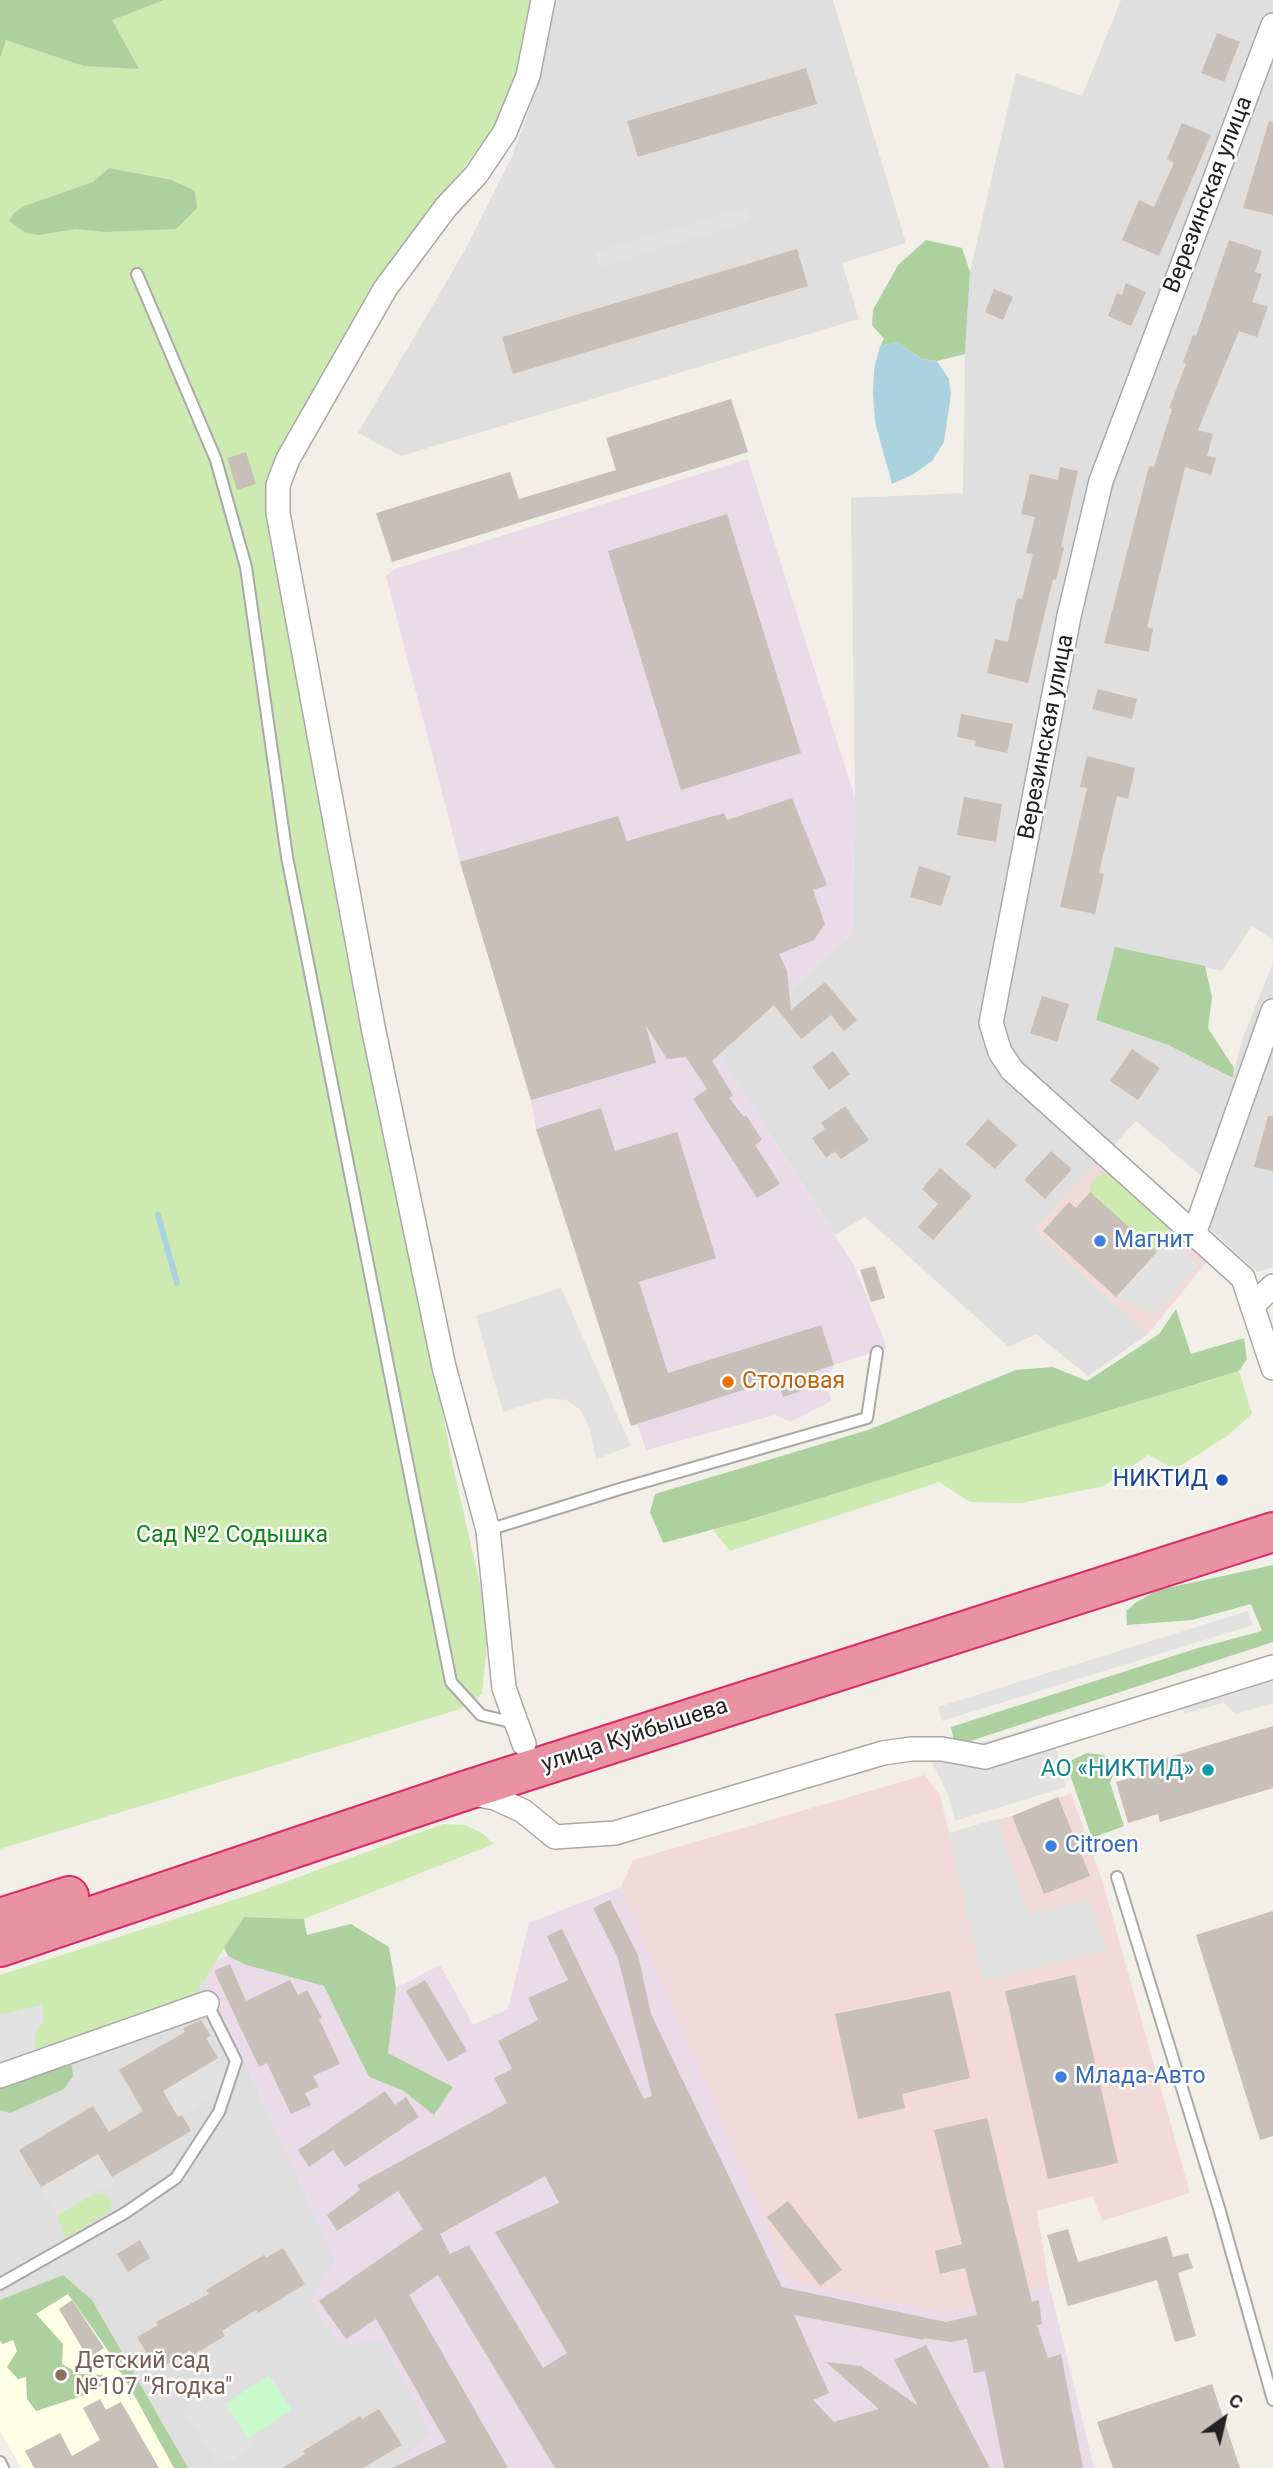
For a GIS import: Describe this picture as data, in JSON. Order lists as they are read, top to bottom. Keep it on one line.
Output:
{"streets":{"highway":["улица Куйбышева"],"street":["Верезинская улица"]},"parks":["Сад №2 Содышка"],"places":["Магнит","Столовая","НИКТИД","АО «НИКТИД»","Citroen","Млада-Авто","Детский сад №107 \"Ягодка\""],"north":"top right"}
